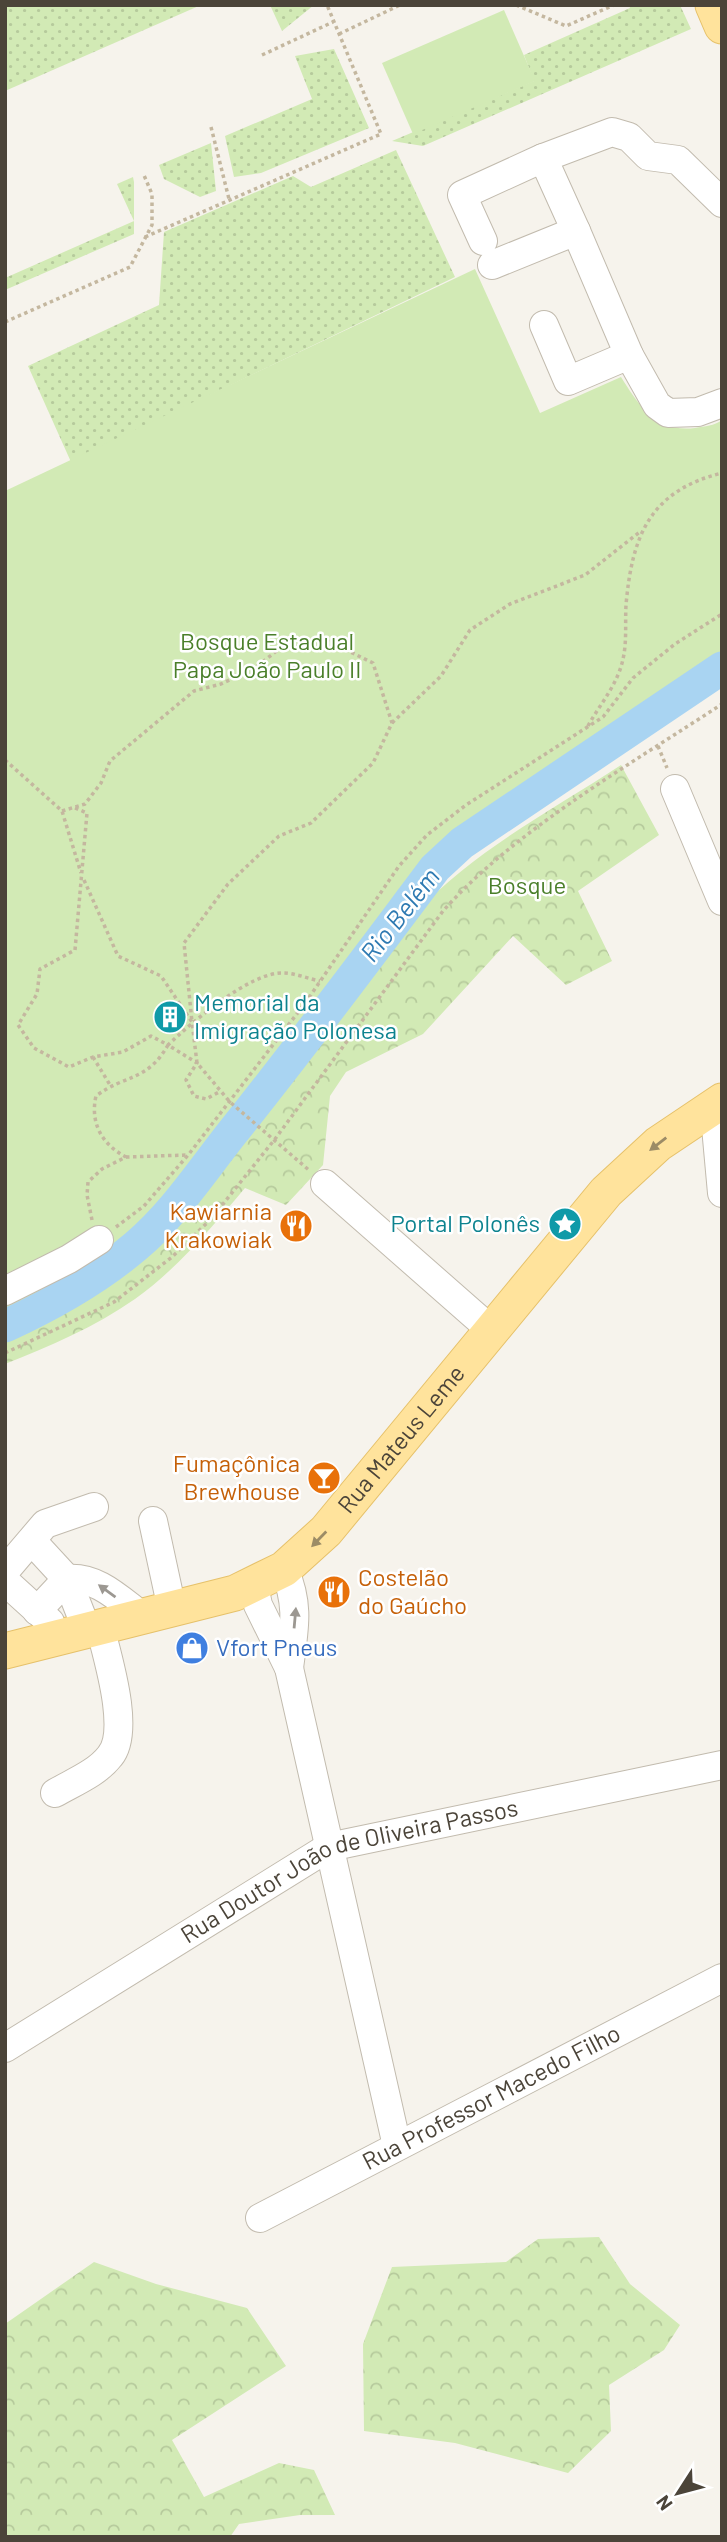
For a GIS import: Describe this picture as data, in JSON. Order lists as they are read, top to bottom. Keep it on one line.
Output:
{"streets":{"main road":["Rua Mateus Leme"],"street":["Rua Doutor João de Oliveira Passos","Rua Professor Macedo Filho"]},"one_way":["Rua Mateus Leme"],"water":["Rio Belém"],"parks":["Bosque Estadual Papa João Paulo II","Bosque"],"places":{"building":["Memorial da Imigração Polonesa"],"place":["Portal Polonês"],"restaurant":["Kawiarnia Krakowiak","Costelão do Gaúcho"],"bar":["Fumaçônica Brewhouse"],"shop":["Vfort Pneus"]},"north":"bottom left"}
